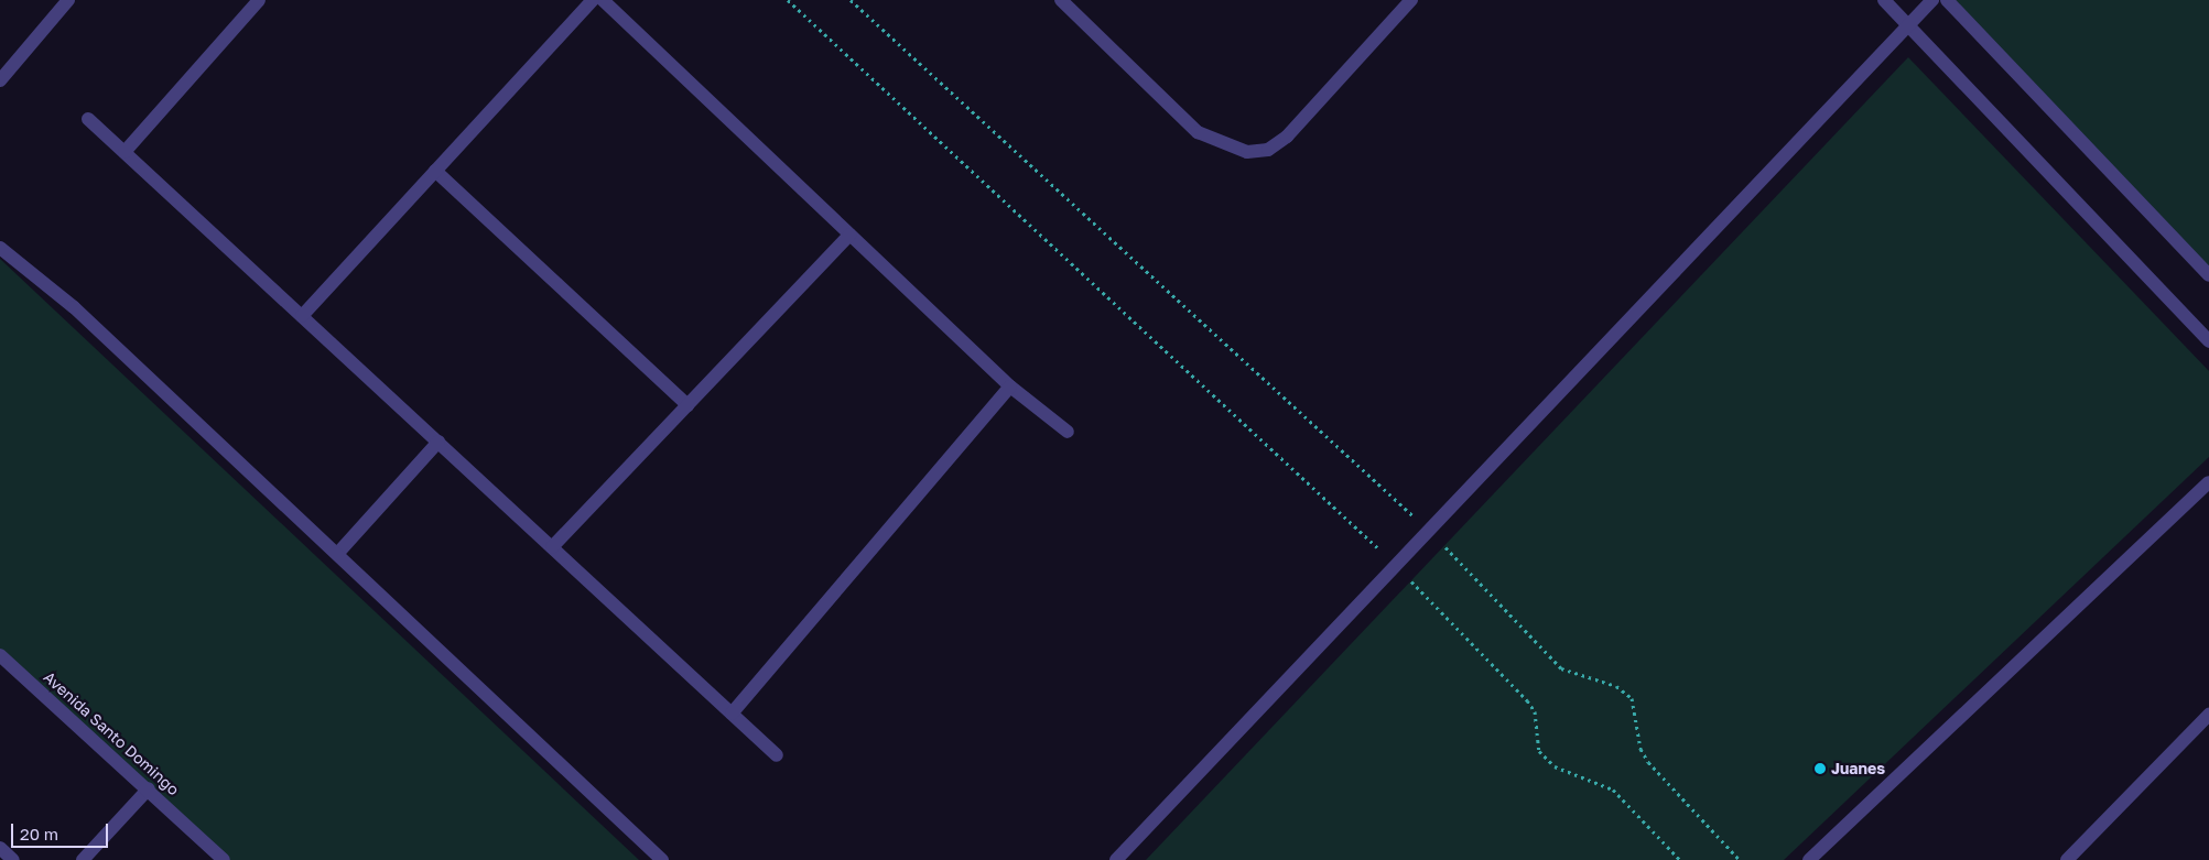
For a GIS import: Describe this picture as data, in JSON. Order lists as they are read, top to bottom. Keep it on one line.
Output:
{"streets":{"street":["Avenida Santo Domingo"]},"places":["Juanes"],"scale_bar":"20 m"}
